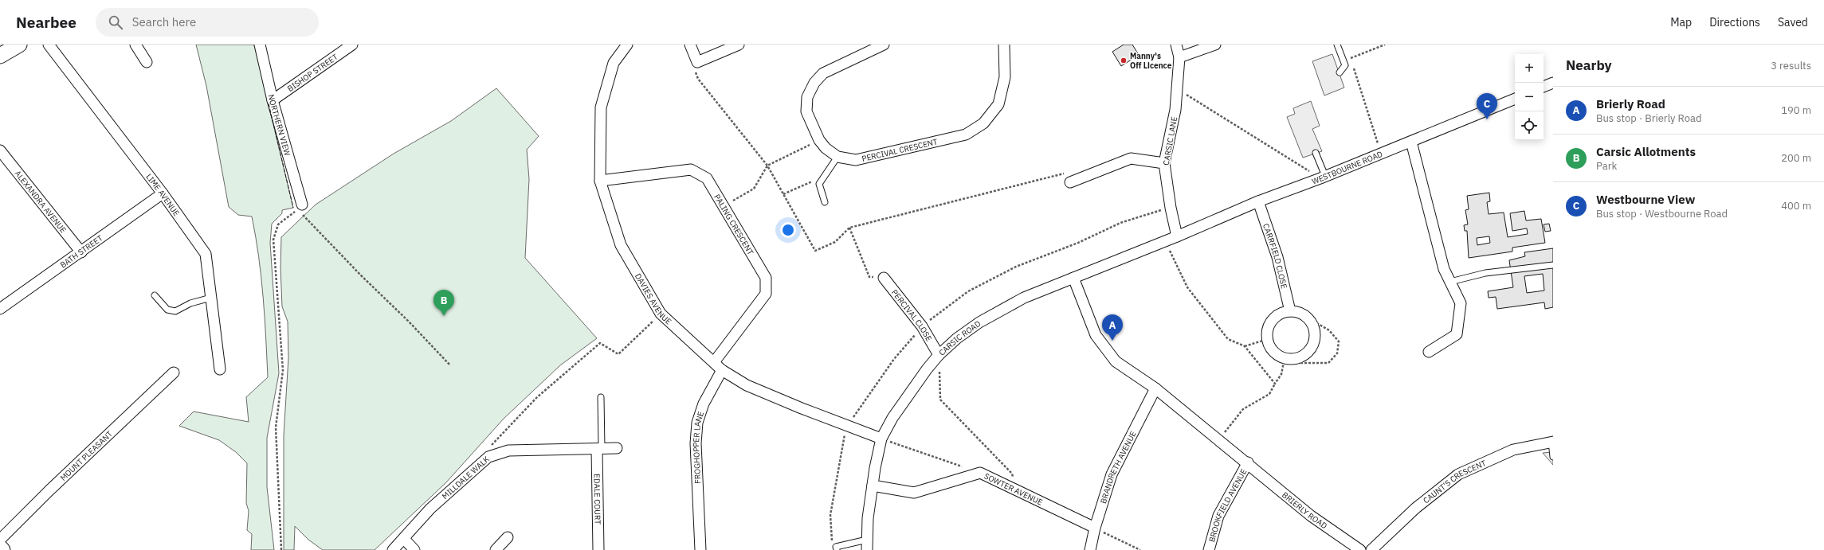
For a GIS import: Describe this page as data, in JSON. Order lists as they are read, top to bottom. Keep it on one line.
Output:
{"streets":{"street":["BISHOP STREET","NORTHERN VIEW","CARSIC LANE","PERCIVAL CRESCENT","WESTBOURNE ROAD","LIME AVENUE","ALEXANDRA AVENUE","PALING CRESCENT","BATH STREET","CARRFIELD CLOSE","DAVIES AVENUE","PERCIVAL CLOSE","CARSIC ROAD","FROGHOPPER LANE","MOUNT PLEASANT","BRANDRETH AVENUE","MILLDALE WALK","CAUNT'S CRESCENT","SOWTER AVENUE","EDALE COURT","BROOKFIELD AVENUE","BRIERLY ROAD"]},"crossings":[["BISHOP STREET","NORTHERN VIEW"],["CARSIC LANE","WESTBOURNE ROAD"],["CARSIC LANE","CARSIC ROAD"],["WESTBOURNE ROAD","CARRFIELD CLOSE"],["WESTBOURNE ROAD","CARSIC ROAD"],["LIME AVENUE","BATH STREET"],["ALEXANDRA AVENUE","BATH STREET"],["PALING CRESCENT","DAVIES AVENUE"],["DAVIES AVENUE","CARSIC ROAD"],["DAVIES AVENUE","FROGHOPPER LANE"],["PERCIVAL CLOSE","CARSIC ROAD"],["CARSIC ROAD","SOWTER AVENUE"],["CARSIC ROAD","BRIERLY ROAD"],["BRANDRETH AVENUE","SOWTER AVENUE"],["BRANDRETH AVENUE","BRIERLY ROAD"],["MILLDALE WALK","EDALE COURT"],["BROOKFIELD AVENUE","BRIERLY ROAD"]],"places":["Manny's Off Licence"],"page":{"header":"Nearbee","search":"Search here","nav":["Map","Directions","Saved"],"heading":["Nearby","3 results"],"map_buttons":["+","−"],"list":[{"mark":"A","name":"Brierly Road","note":"Bus stop · Brierly Road","value":"190 m"},{"mark":"B","name":"Carsic Allotments","note":"Park","value":"200 m"},{"mark":"C","name":"Westbourne View","note":"Bus stop · Westbourne Road","value":"400 m"}],"pins":["C","B","A"]}}
